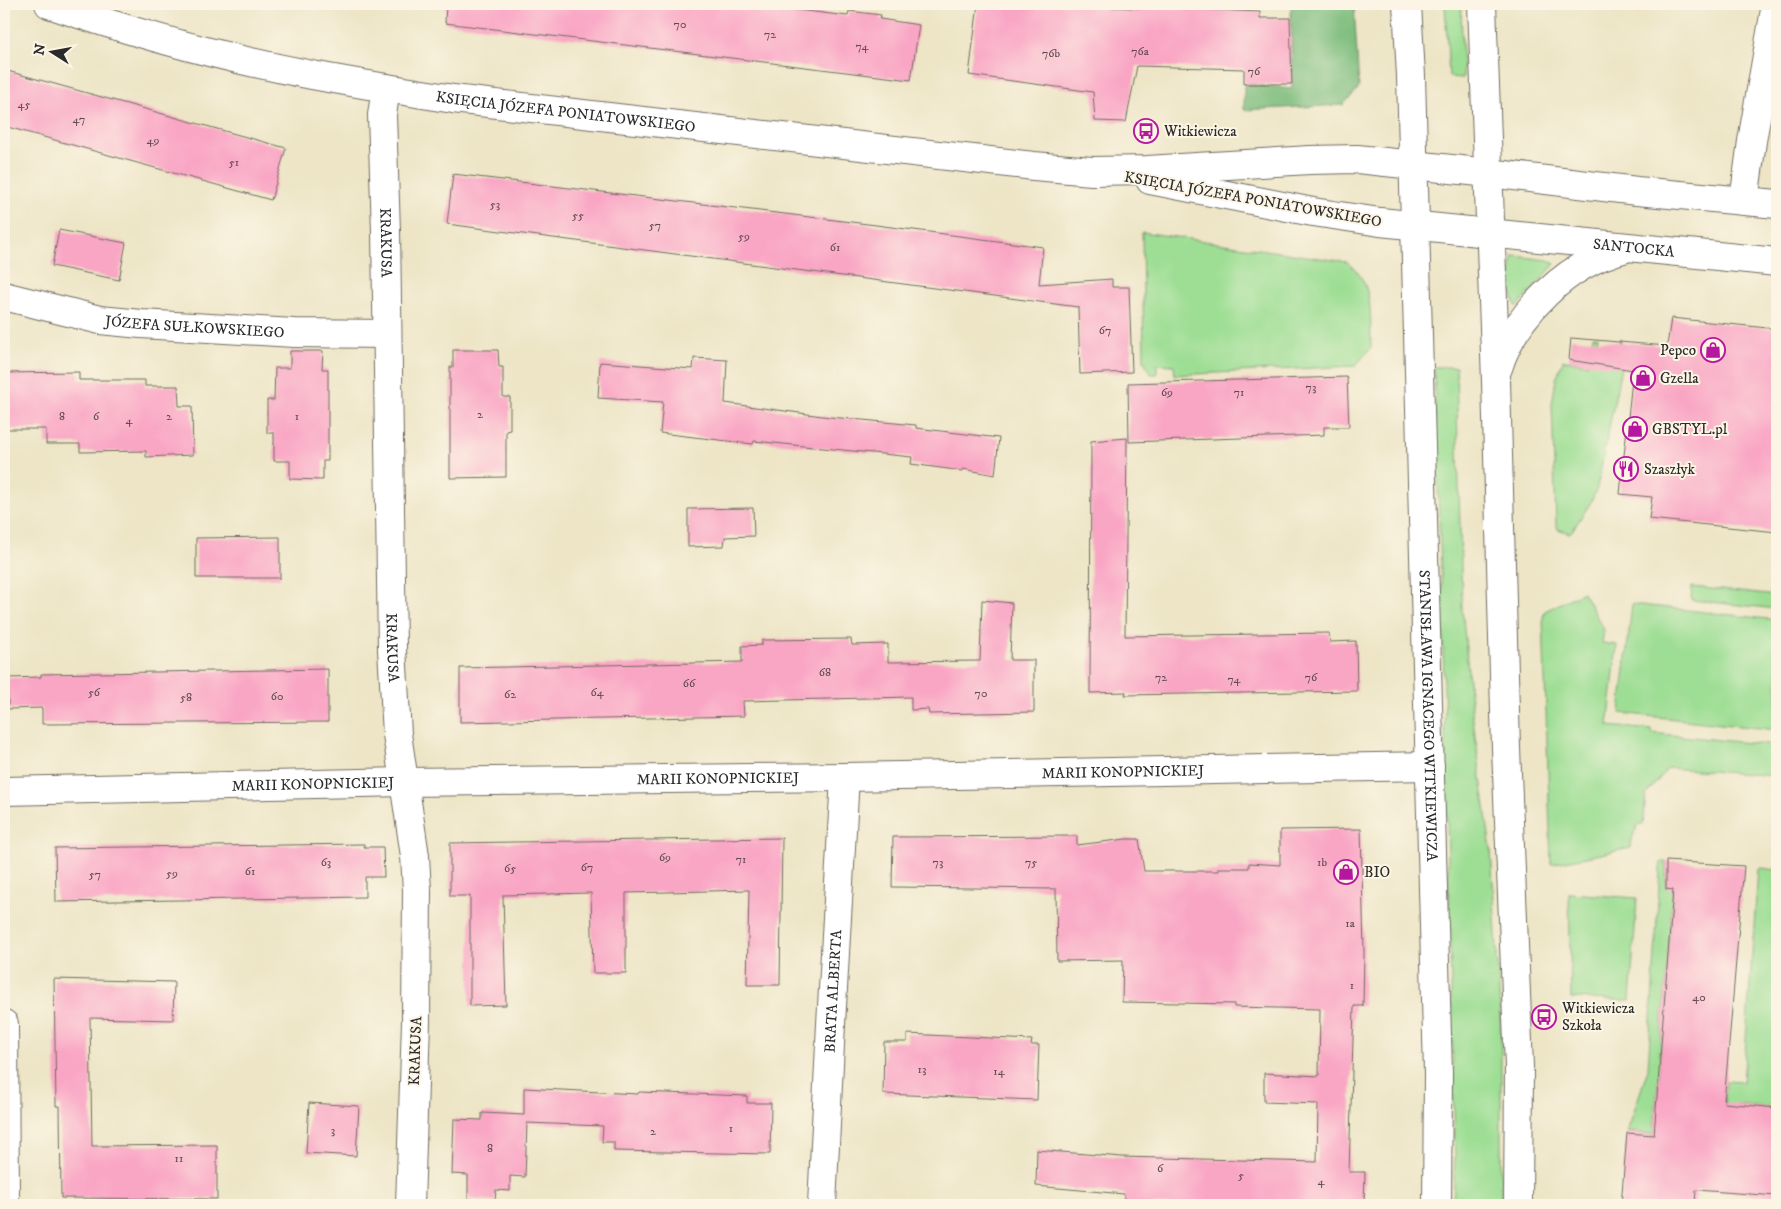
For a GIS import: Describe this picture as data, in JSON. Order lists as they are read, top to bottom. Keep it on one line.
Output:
{"streets":{"street":["KSIĘCIA JÓZEFA PONIATOWSKIEGO","KRAKUSA","SANTOCKA","JÓZEFA SUŁKOWSKIEGO","STANISŁAWA IGNACEGO WITKIEWICZA","MARII KONOPNICKIEJ","BRATA ALBERTA"]},"crossings":[["KSIĘCIA JÓZEFA PONIATOWSKIEGO","KRAKUSA"],["KSIĘCIA JÓZEFA PONIATOWSKIEGO","STANISŁAWA IGNACEGO WITKIEWICZA"],["KRAKUSA","JÓZEFA SUŁKOWSKIEGO"],["KRAKUSA","MARII KONOPNICKIEJ"],["STANISŁAWA IGNACEGO WITKIEWICZA","MARII KONOPNICKIEJ"],["MARII KONOPNICKIEJ","BRATA ALBERTA"]],"places":{"bus stop":["Witkiewicza","Witkiewicza Szkoła"],"shop":["Pepco","Gzella","GBSTYL.pl","BIO"],"restaurant":["Szaszłyk"]},"house_numbers":["70","72","74","76a","76b","76","45","47","49","51","53","55","57","59","61","67","73","69","71","2","8","6","2","1","4","68","72","76","74","66","56","64","70","62","60","58","69","71","63","73","75","1b","67","65","61","59","57","1a","1","40","13","14","1","3","2","8","11","6","5","4"],"north":"left"}
